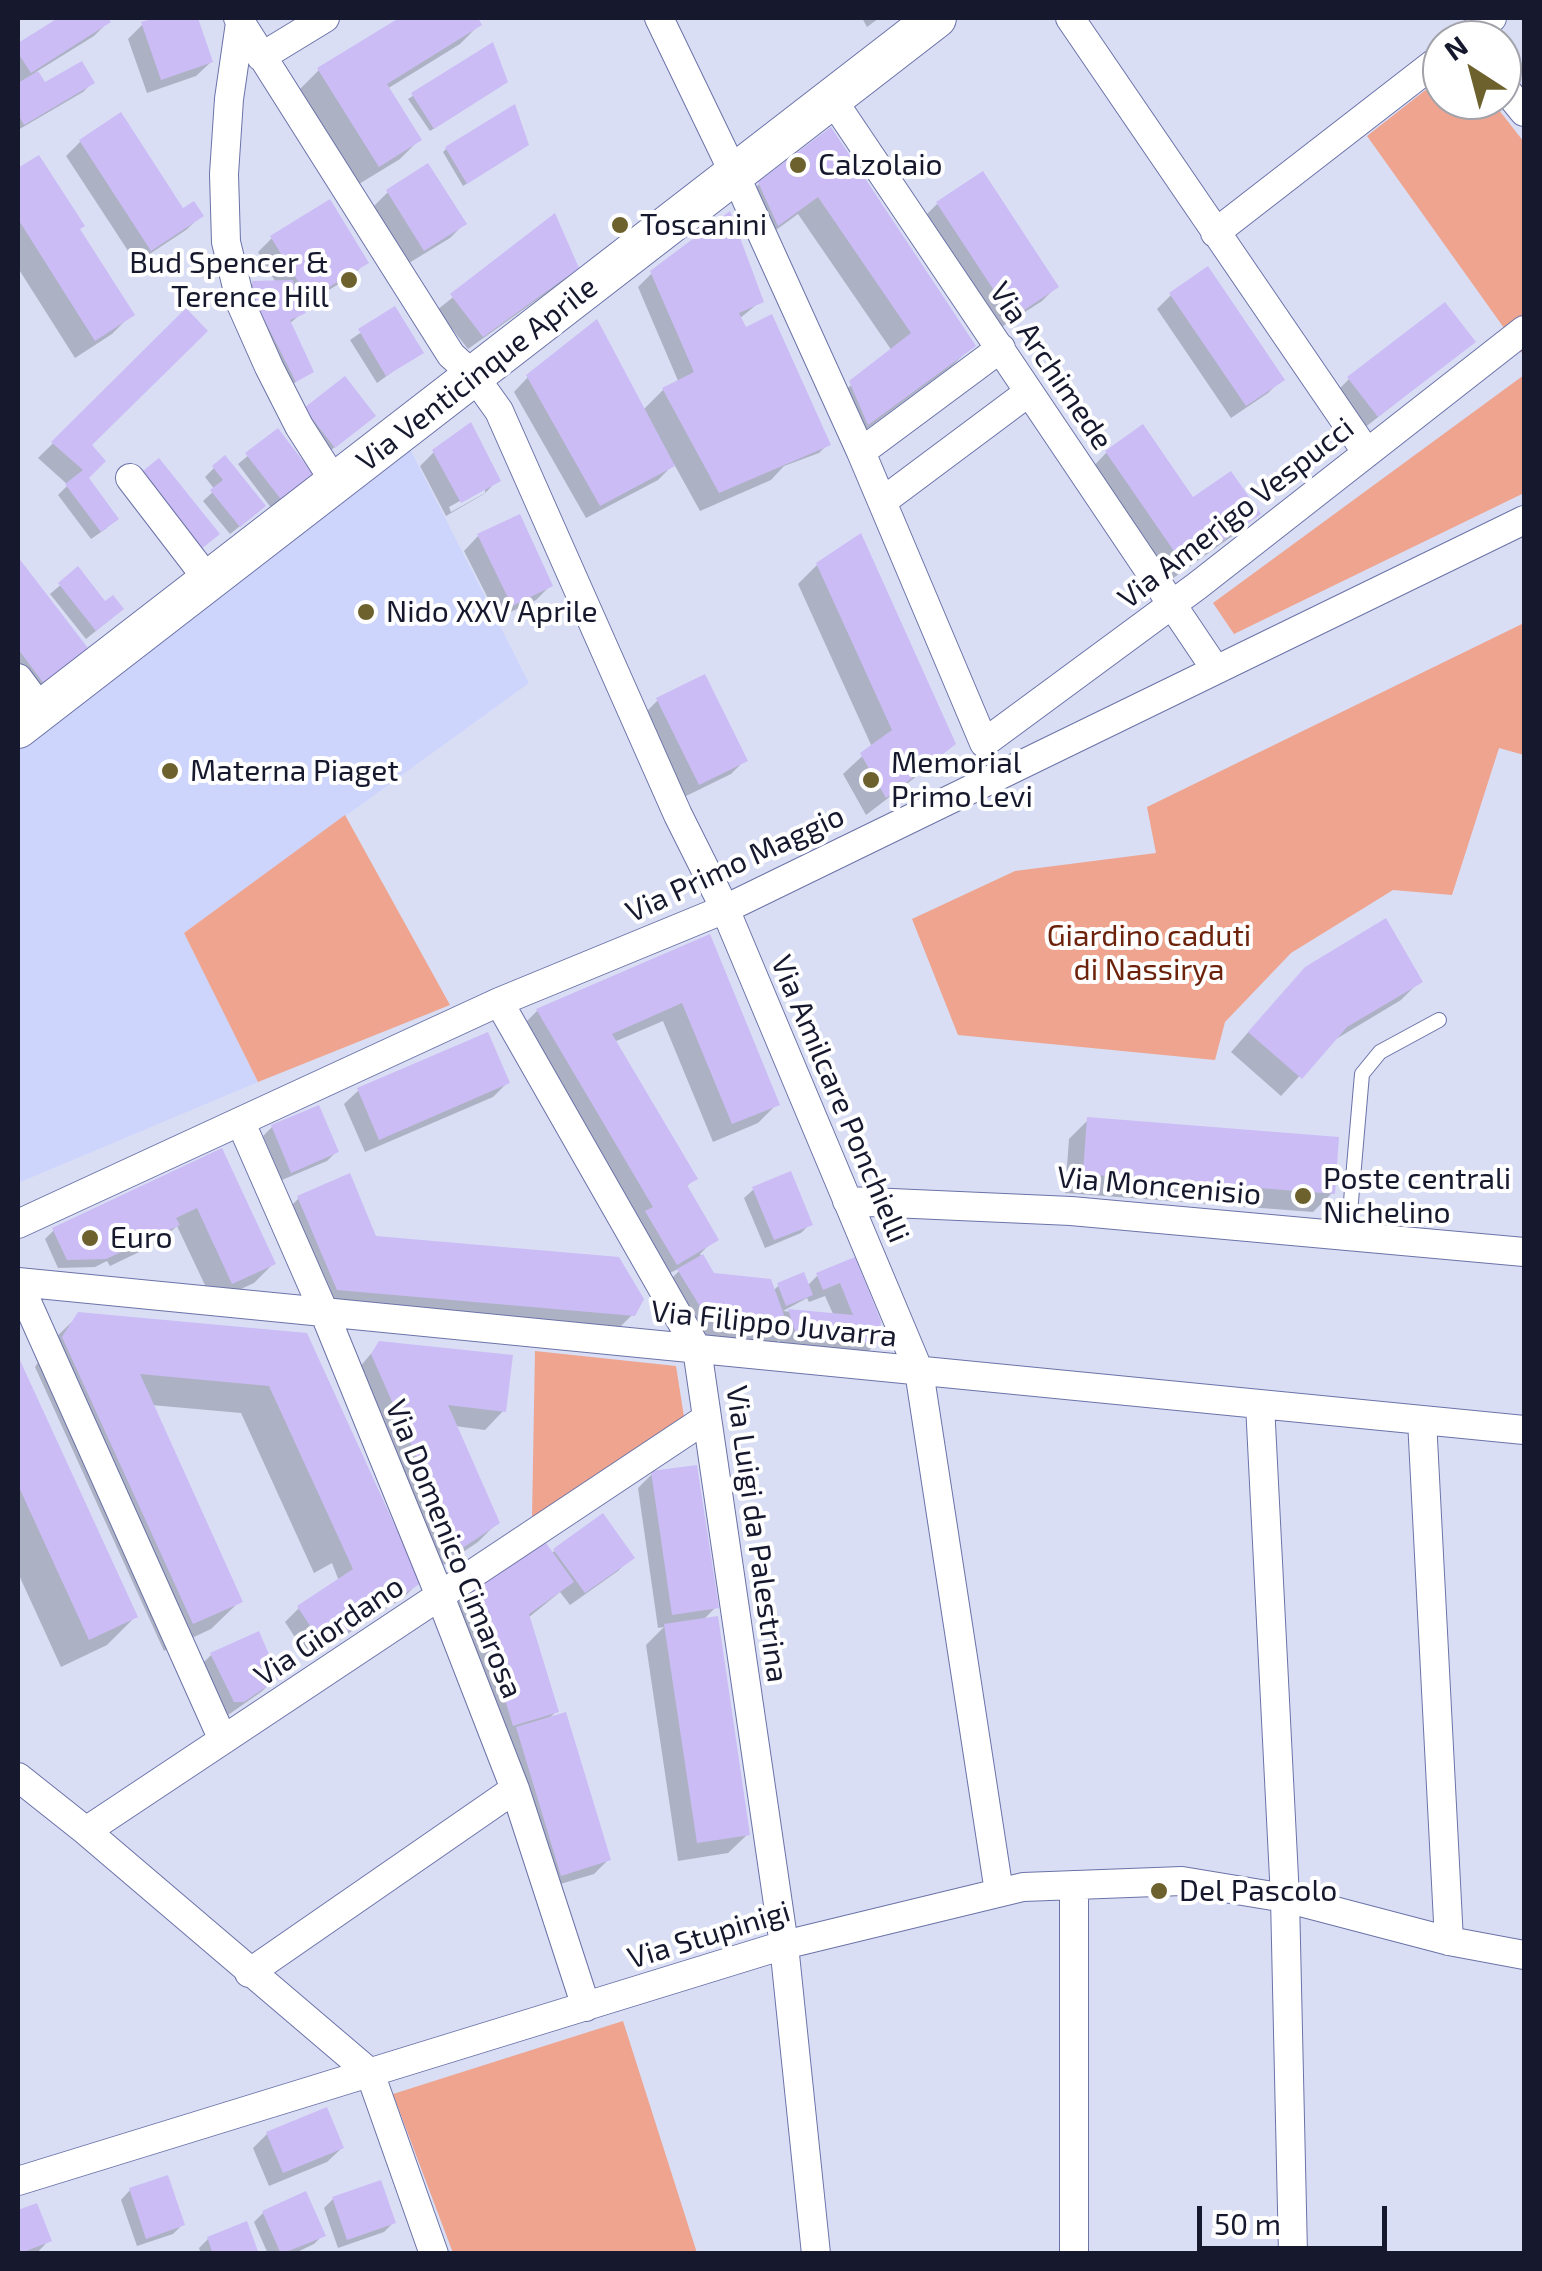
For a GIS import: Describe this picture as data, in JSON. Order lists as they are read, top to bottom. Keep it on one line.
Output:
{"streets":{"street":["Via Archimede","Via Venticinque Aprile","Via Amerigo Vespucci","Via Primo Maggio","Via Amilcare Ponchielli","Via Moncenisio","Via Filippo Juvarra","Via Luigi da Palestrina","Via Domenico Cimarosa","Via Giordano","Via Stupinigi"]},"crossings":[["Via Archimede","Via Venticinque Aprile"],["Via Archimede","Via Amerigo Vespucci"],["Via Archimede","Via Primo Maggio"],["Via Venticinque Aprile","Via Amilcare Ponchielli"],["Via Primo Maggio","Via Amilcare Ponchielli"],["Via Primo Maggio","Via Luigi da Palestrina"],["Via Primo Maggio","Via Domenico Cimarosa"],["Via Amilcare Ponchielli","Via Moncenisio"],["Via Amilcare Ponchielli","Via Filippo Juvarra"],["Via Amilcare Ponchielli","Via Stupinigi"],["Via Filippo Juvarra","Via Luigi da Palestrina"],["Via Filippo Juvarra","Via Domenico Cimarosa"],["Via Luigi da Palestrina","Via Giordano"],["Via Luigi da Palestrina","Via Stupinigi"],["Via Domenico Cimarosa","Via Giordano"],["Via Domenico Cimarosa","Via Stupinigi"]],"parks":["Giardino caduti di Nassirya"],"places":["Calzolaio","Toscanini","Bud Spencer & Terence Hill","Nido XXV Aprile","Materna Piaget","Memorial Primo Levi","Poste centrali Nichelino","Euro","Del Pascolo"],"scale_bar":"50 m","north":"top left"}
